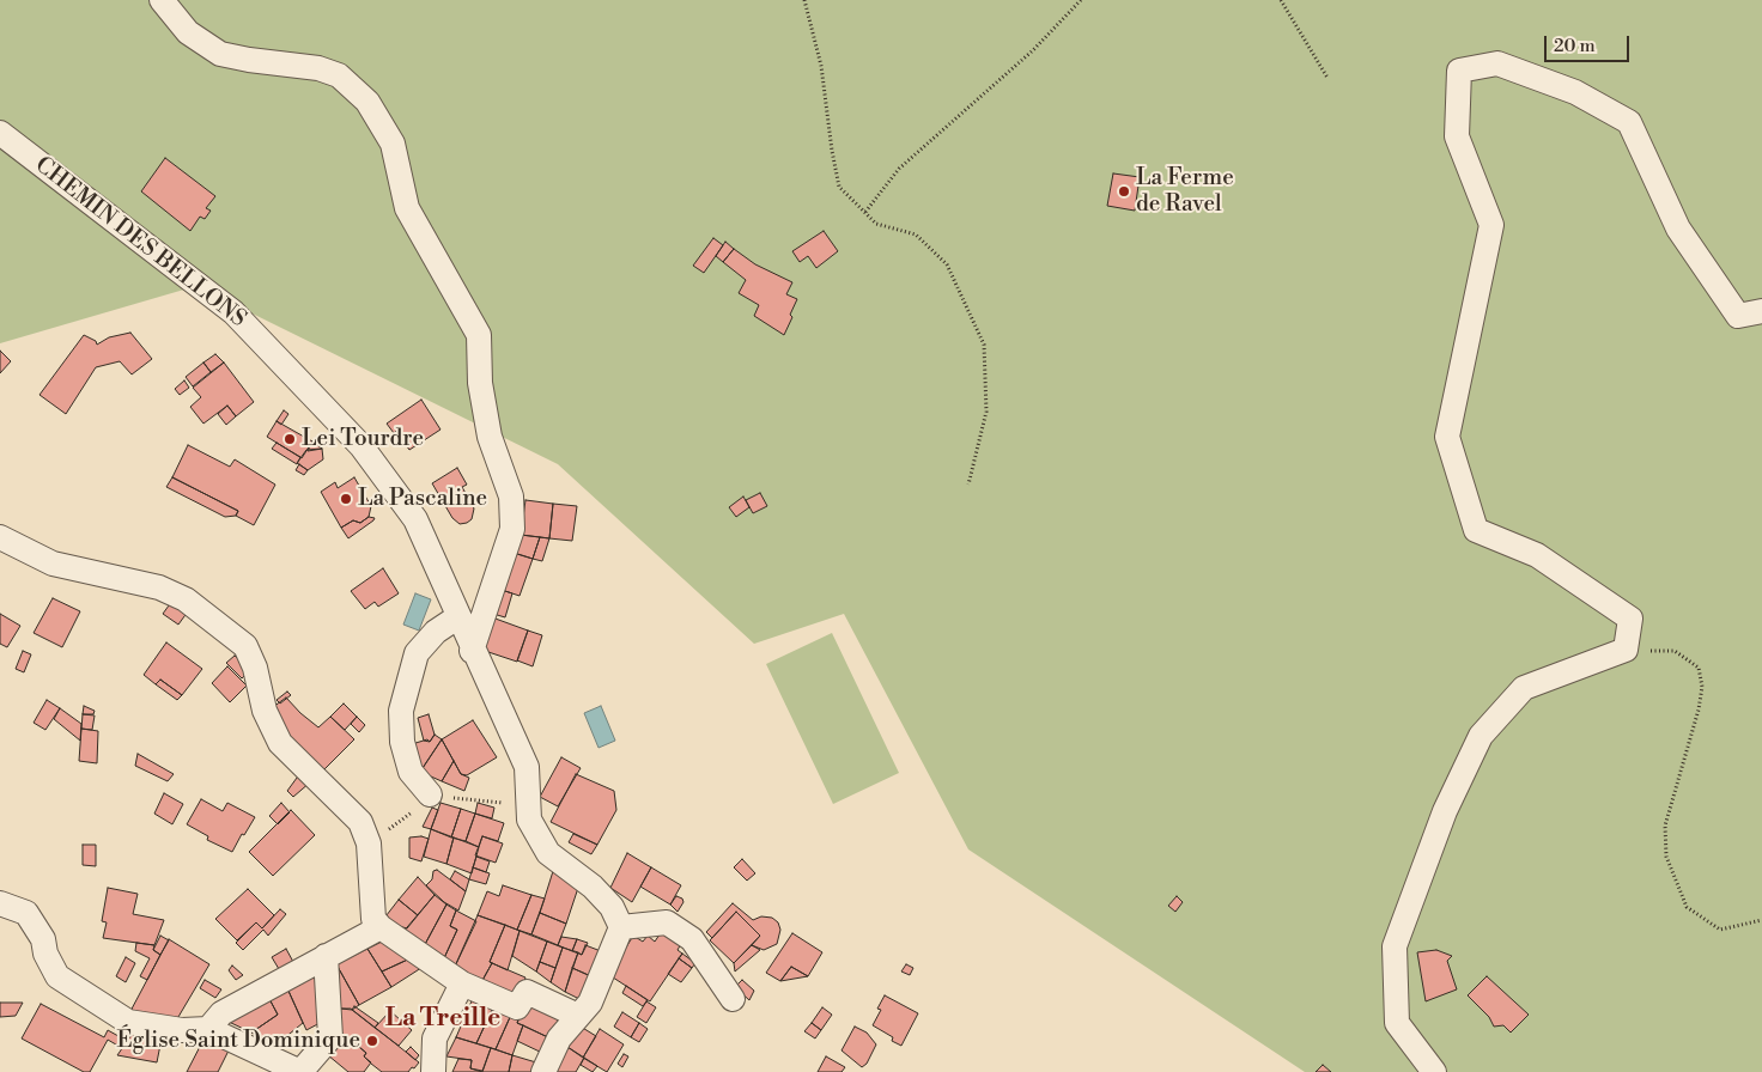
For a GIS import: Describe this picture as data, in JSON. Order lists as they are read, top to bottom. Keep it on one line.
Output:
{"streets":{"street":["CHEMIN DES BELLONS"]},"districts":["La Treille"],"places":["La Ferme de Ravel","Lei Tourdre","La Pascaline","Église Saint Dominique"],"scale_bar":"20 m"}
